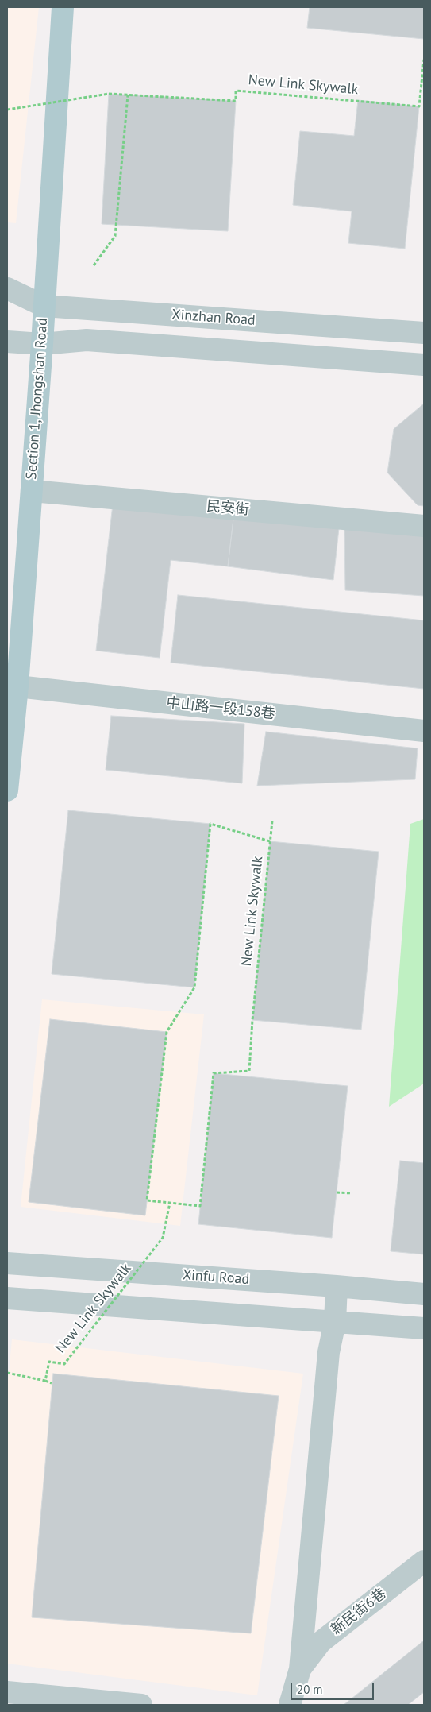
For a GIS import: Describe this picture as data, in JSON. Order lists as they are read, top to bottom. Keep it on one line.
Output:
{"streets":{"main road":["Section 1, Jhongshan Road"],"street":["Xinzhan Road","民安街","中山路一段158巷","Xinfu Road","新民街6巷"],"path":["New Link Skywalk"]},"crossings":[["Xinzhan Road","Section 1, Jhongshan Road"],["Section 1, Jhongshan Road","民安街"],["Section 1, Jhongshan Road","中山路一段158巷"]],"scale_bar":"20 m"}
